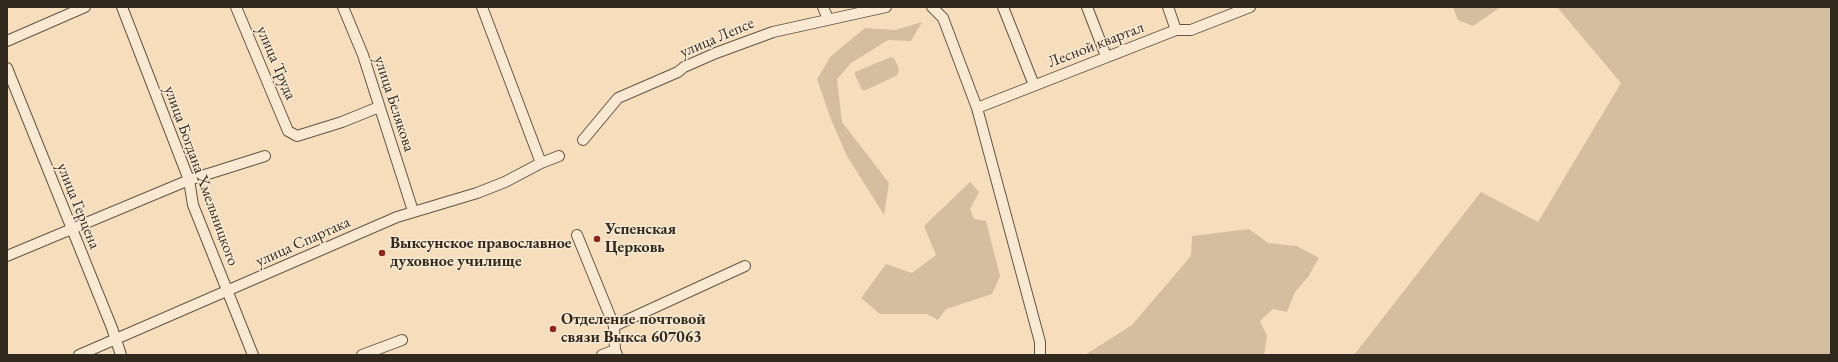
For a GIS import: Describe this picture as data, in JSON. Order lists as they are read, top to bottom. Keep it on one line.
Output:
{"streets":{"street":["улица Лепсе","Лесной квартал","улица Труда","улица Белякова","улица Богдана Хмельницкого","улица Герцена","улица Спартака"]},"crossings":[["улица Труда","улица Белякова"],["улица Белякова","улица Спартака"],["улица Богдана Хмельницкого","улица Спартака"],["улица Герцена","улица Спартака"]],"places":["Успенская Церковь","Выксунское православное духовное училище","Отделение почтовой связи Выкса 607063"]}
